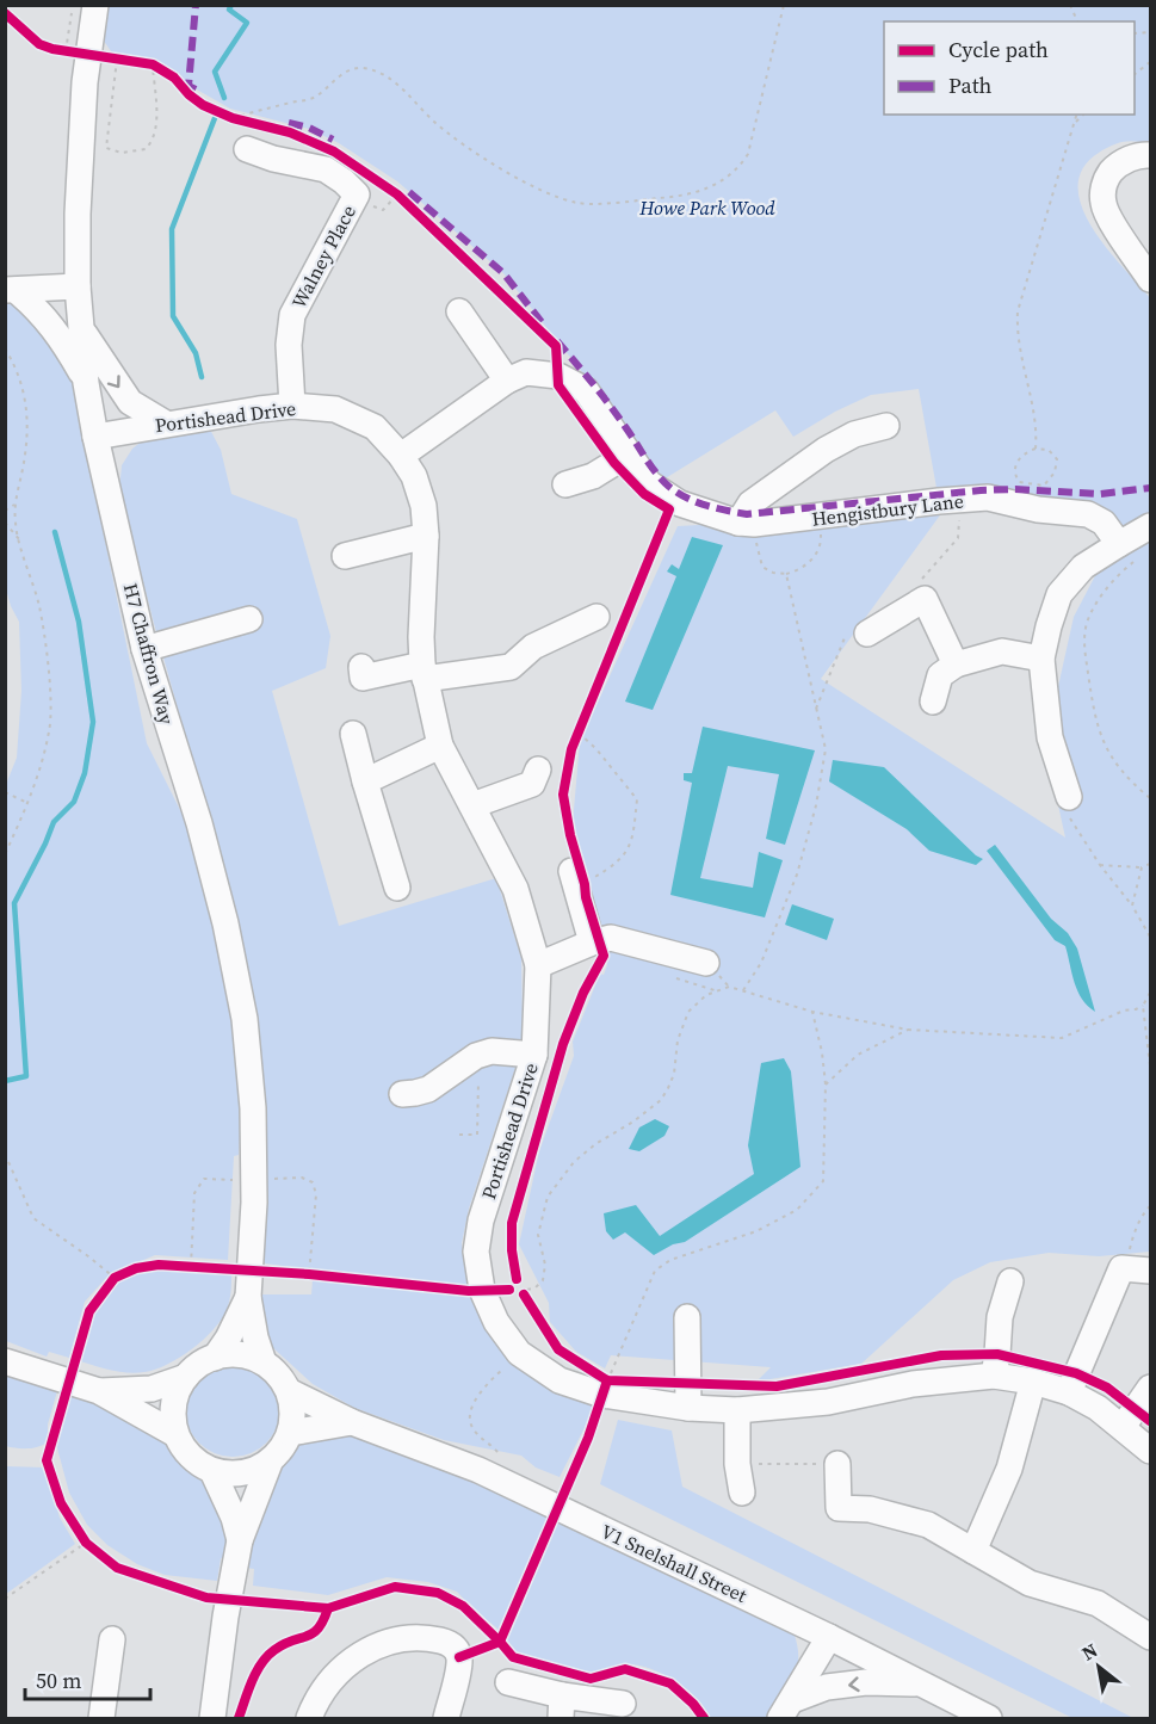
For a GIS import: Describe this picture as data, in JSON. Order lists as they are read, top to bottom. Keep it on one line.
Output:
{"streets":{"street":["Walney Place","Portishead Drive","Hengistbury Lane","H7 Chaffron Way","V1 Snelshall Street"]},"crossings":[["Walney Place","Portishead Drive"],["Portishead Drive","Hengistbury Lane"],["Portishead Drive","H7 Chaffron Way"],["H7 Chaffron Way","V1 Snelshall Street"]],"parks":["Howe Park Wood"],"legend":["Cycle path","Path"],"scale_bar":"50 m","north":"top left"}
